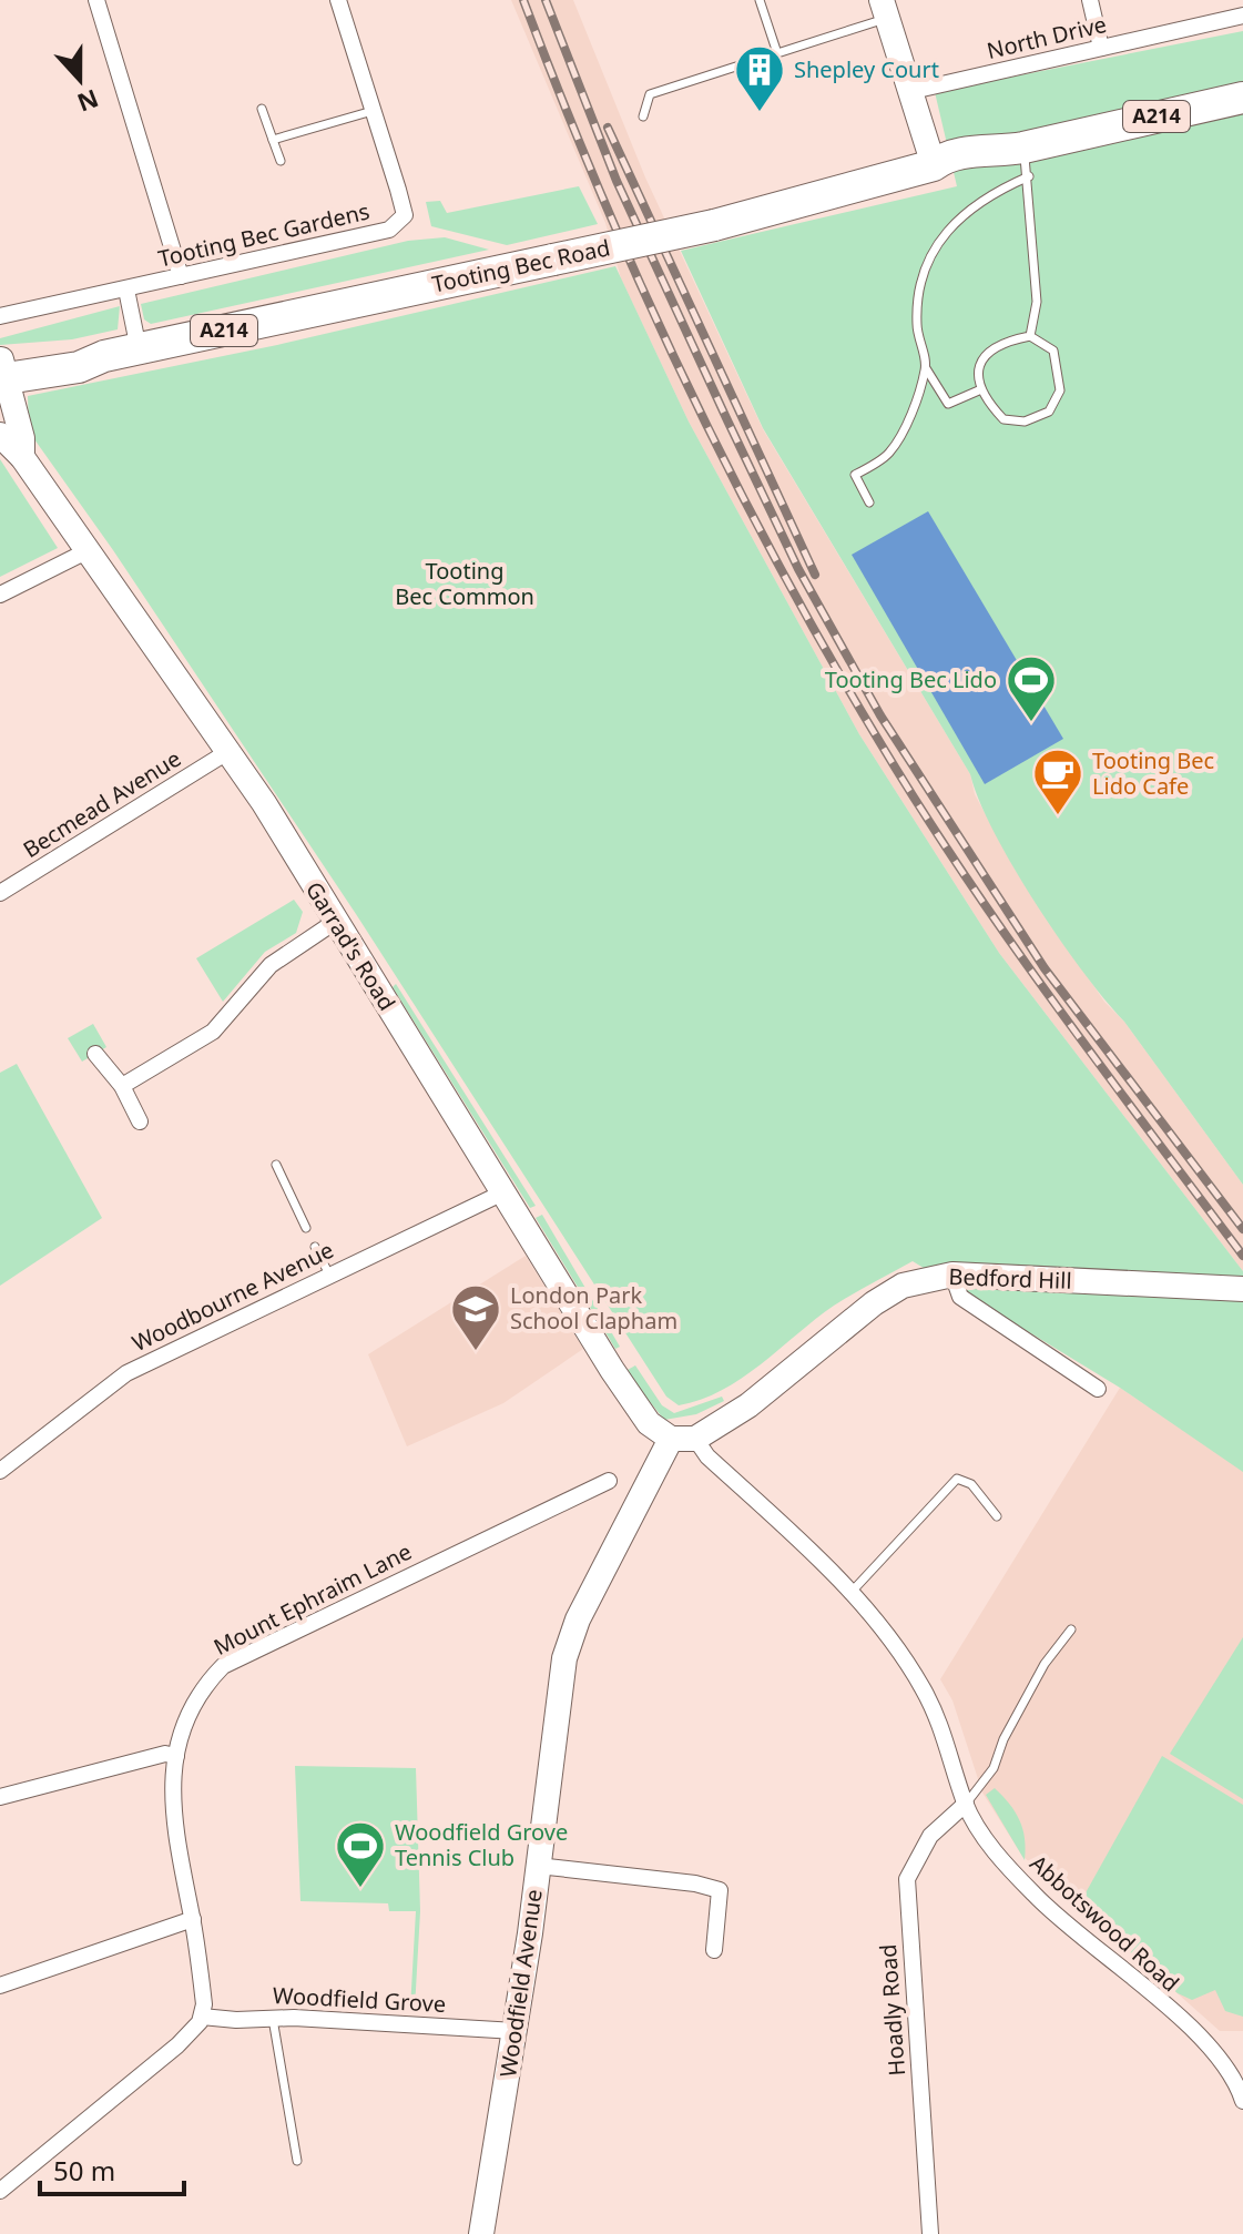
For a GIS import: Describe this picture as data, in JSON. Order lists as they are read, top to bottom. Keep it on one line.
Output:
{"streets":{"highway":["A214","Tooting Bec Road"],"main road":["Garrad's Road","Bedford Hill","Woodfield Avenue"],"street":["North Drive","Tooting Bec Gardens","Becmead Avenue","Woodbourne Avenue","Mount Ephraim Lane","Abbotswood Road","Woodfield Grove","Hoadly Road"]},"crossings":[["Tooting Bec Road","Garrad's Road"],["Becmead Avenue","Garrad's Road"],["Garrad's Road","Bedford Hill"],["Garrad's Road","Woodbourne Avenue"],["Garrad's Road","Abbotswood Road"],["Garrad's Road","Woodfield Avenue"],["Bedford Hill","Abbotswood Road"],["Bedford Hill","Woodfield Avenue"],["Mount Ephraim Lane","Woodfield Grove"],["Abbotswood Road","Woodfield Avenue"],["Abbotswood Road","Hoadly Road"],["Woodfield Avenue","Woodfield Grove"]],"parks":["Tooting Bec Common"],"places":{"building":["Shepley Court"],"sports":["Tooting Bec Lido","Woodfield Grove Tennis Club"],"cafe":["Tooting Bec Lido Cafe"],"school or university":["London Park School Clapham"]},"scale_bar":"50 m","north":"bottom"}
